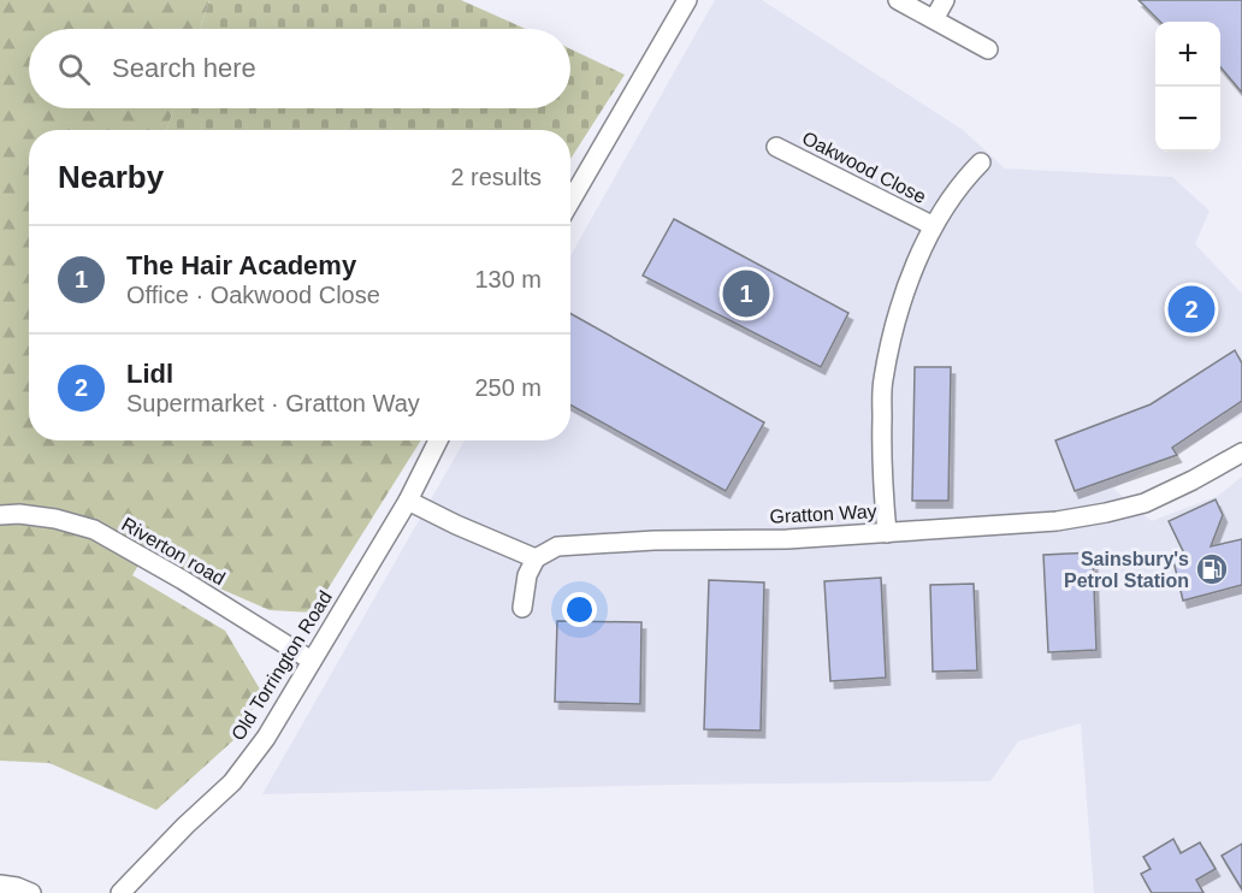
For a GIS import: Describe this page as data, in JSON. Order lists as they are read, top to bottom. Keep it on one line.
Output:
{"streets":{"street":["Oakwood Close","Gratton Way","Riverton road","Old Torrington Road"]},"crossings":[["Oakwood Close","Gratton Way"],["Riverton road","Old Torrington Road"]],"places":{"fuel station":["Sainsbury's Petrol Station"]},"page":{"map_buttons":["+","−"],"search":"Search here","heading":["Nearby","2 results"],"list":[{"mark":"1","name":"The Hair Academy","note":"Office · Oakwood Close","value":"130 m"},{"mark":"2","name":"Lidl","note":"Supermarket · Gratton Way","value":"250 m"}],"pins":["1","2"]}}
